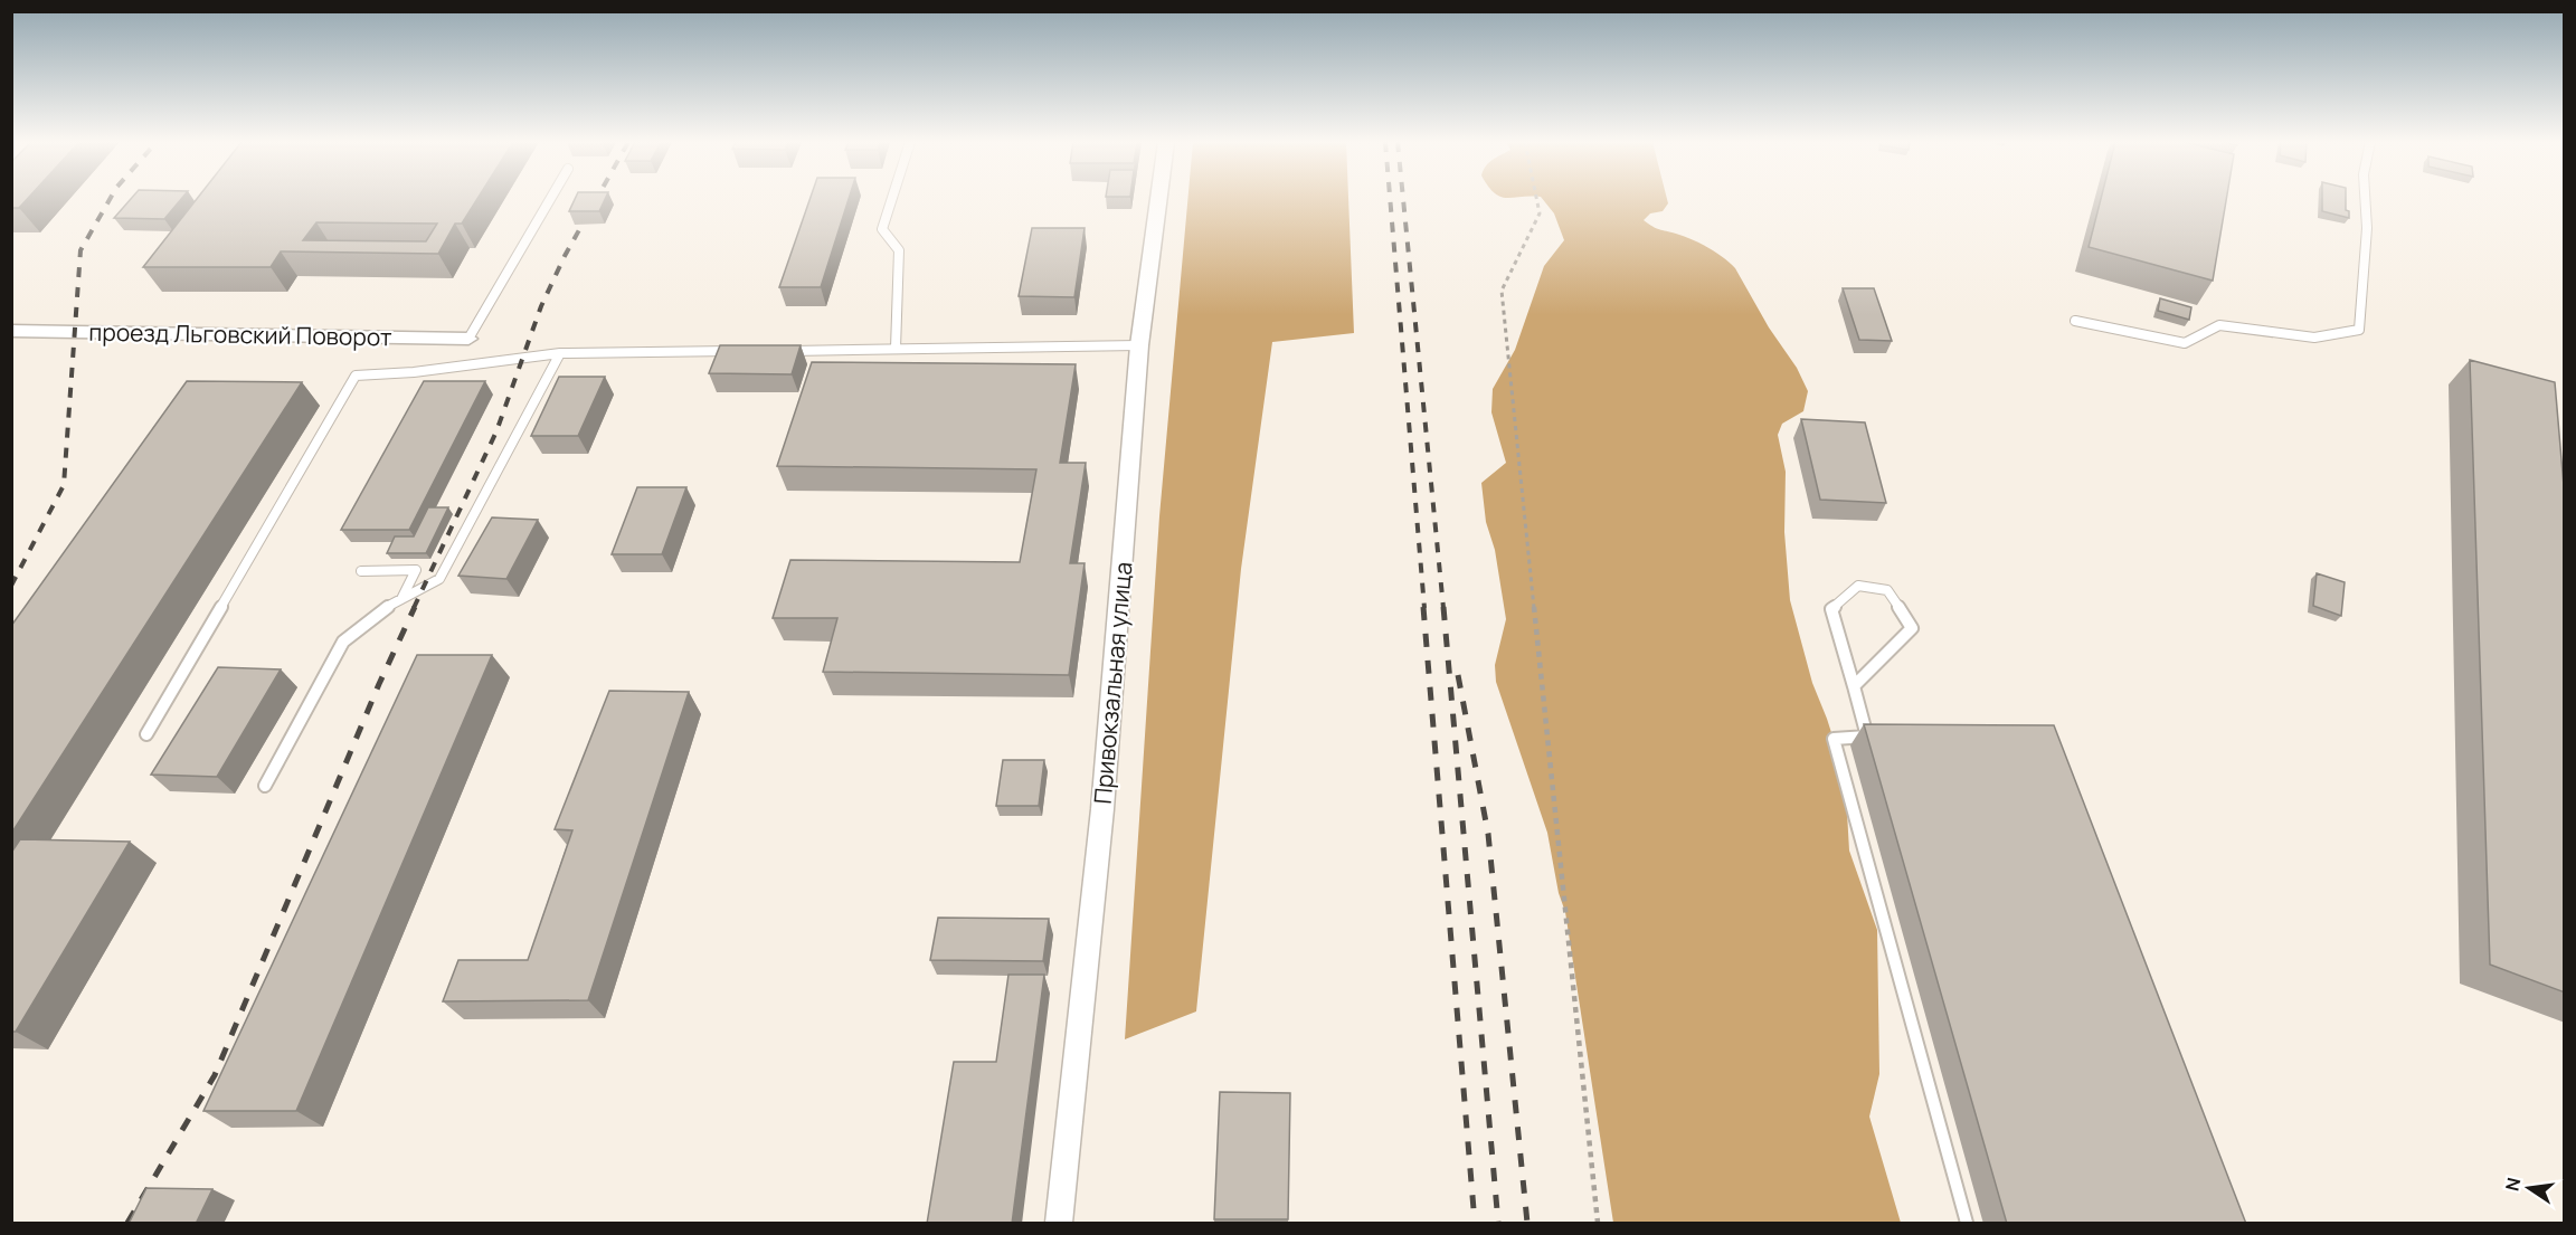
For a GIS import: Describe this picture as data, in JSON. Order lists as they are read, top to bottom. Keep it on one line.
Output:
{"streets":{"street":["проезд Льговский Поворот","Привокзальная улица"]},"north":"left"}
